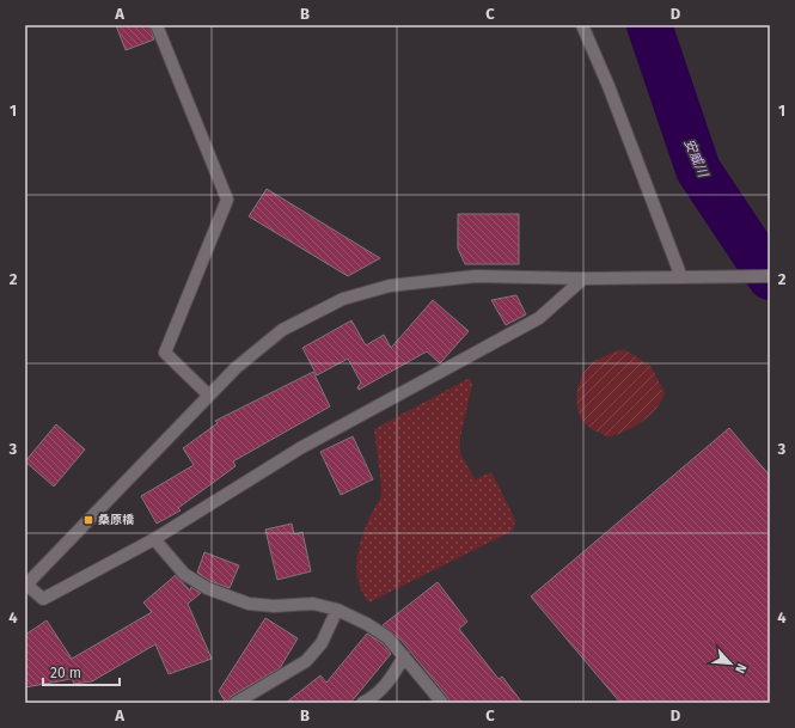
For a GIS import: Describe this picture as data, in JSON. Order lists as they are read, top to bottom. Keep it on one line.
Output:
{"water":["安威川"],"places":{"transit":["桑原橋"]},"scale_bar":"20 m","north":"bottom right","grid":{"columns":["A","B","C","D"],"rows":["1","2","3","4"]}}
